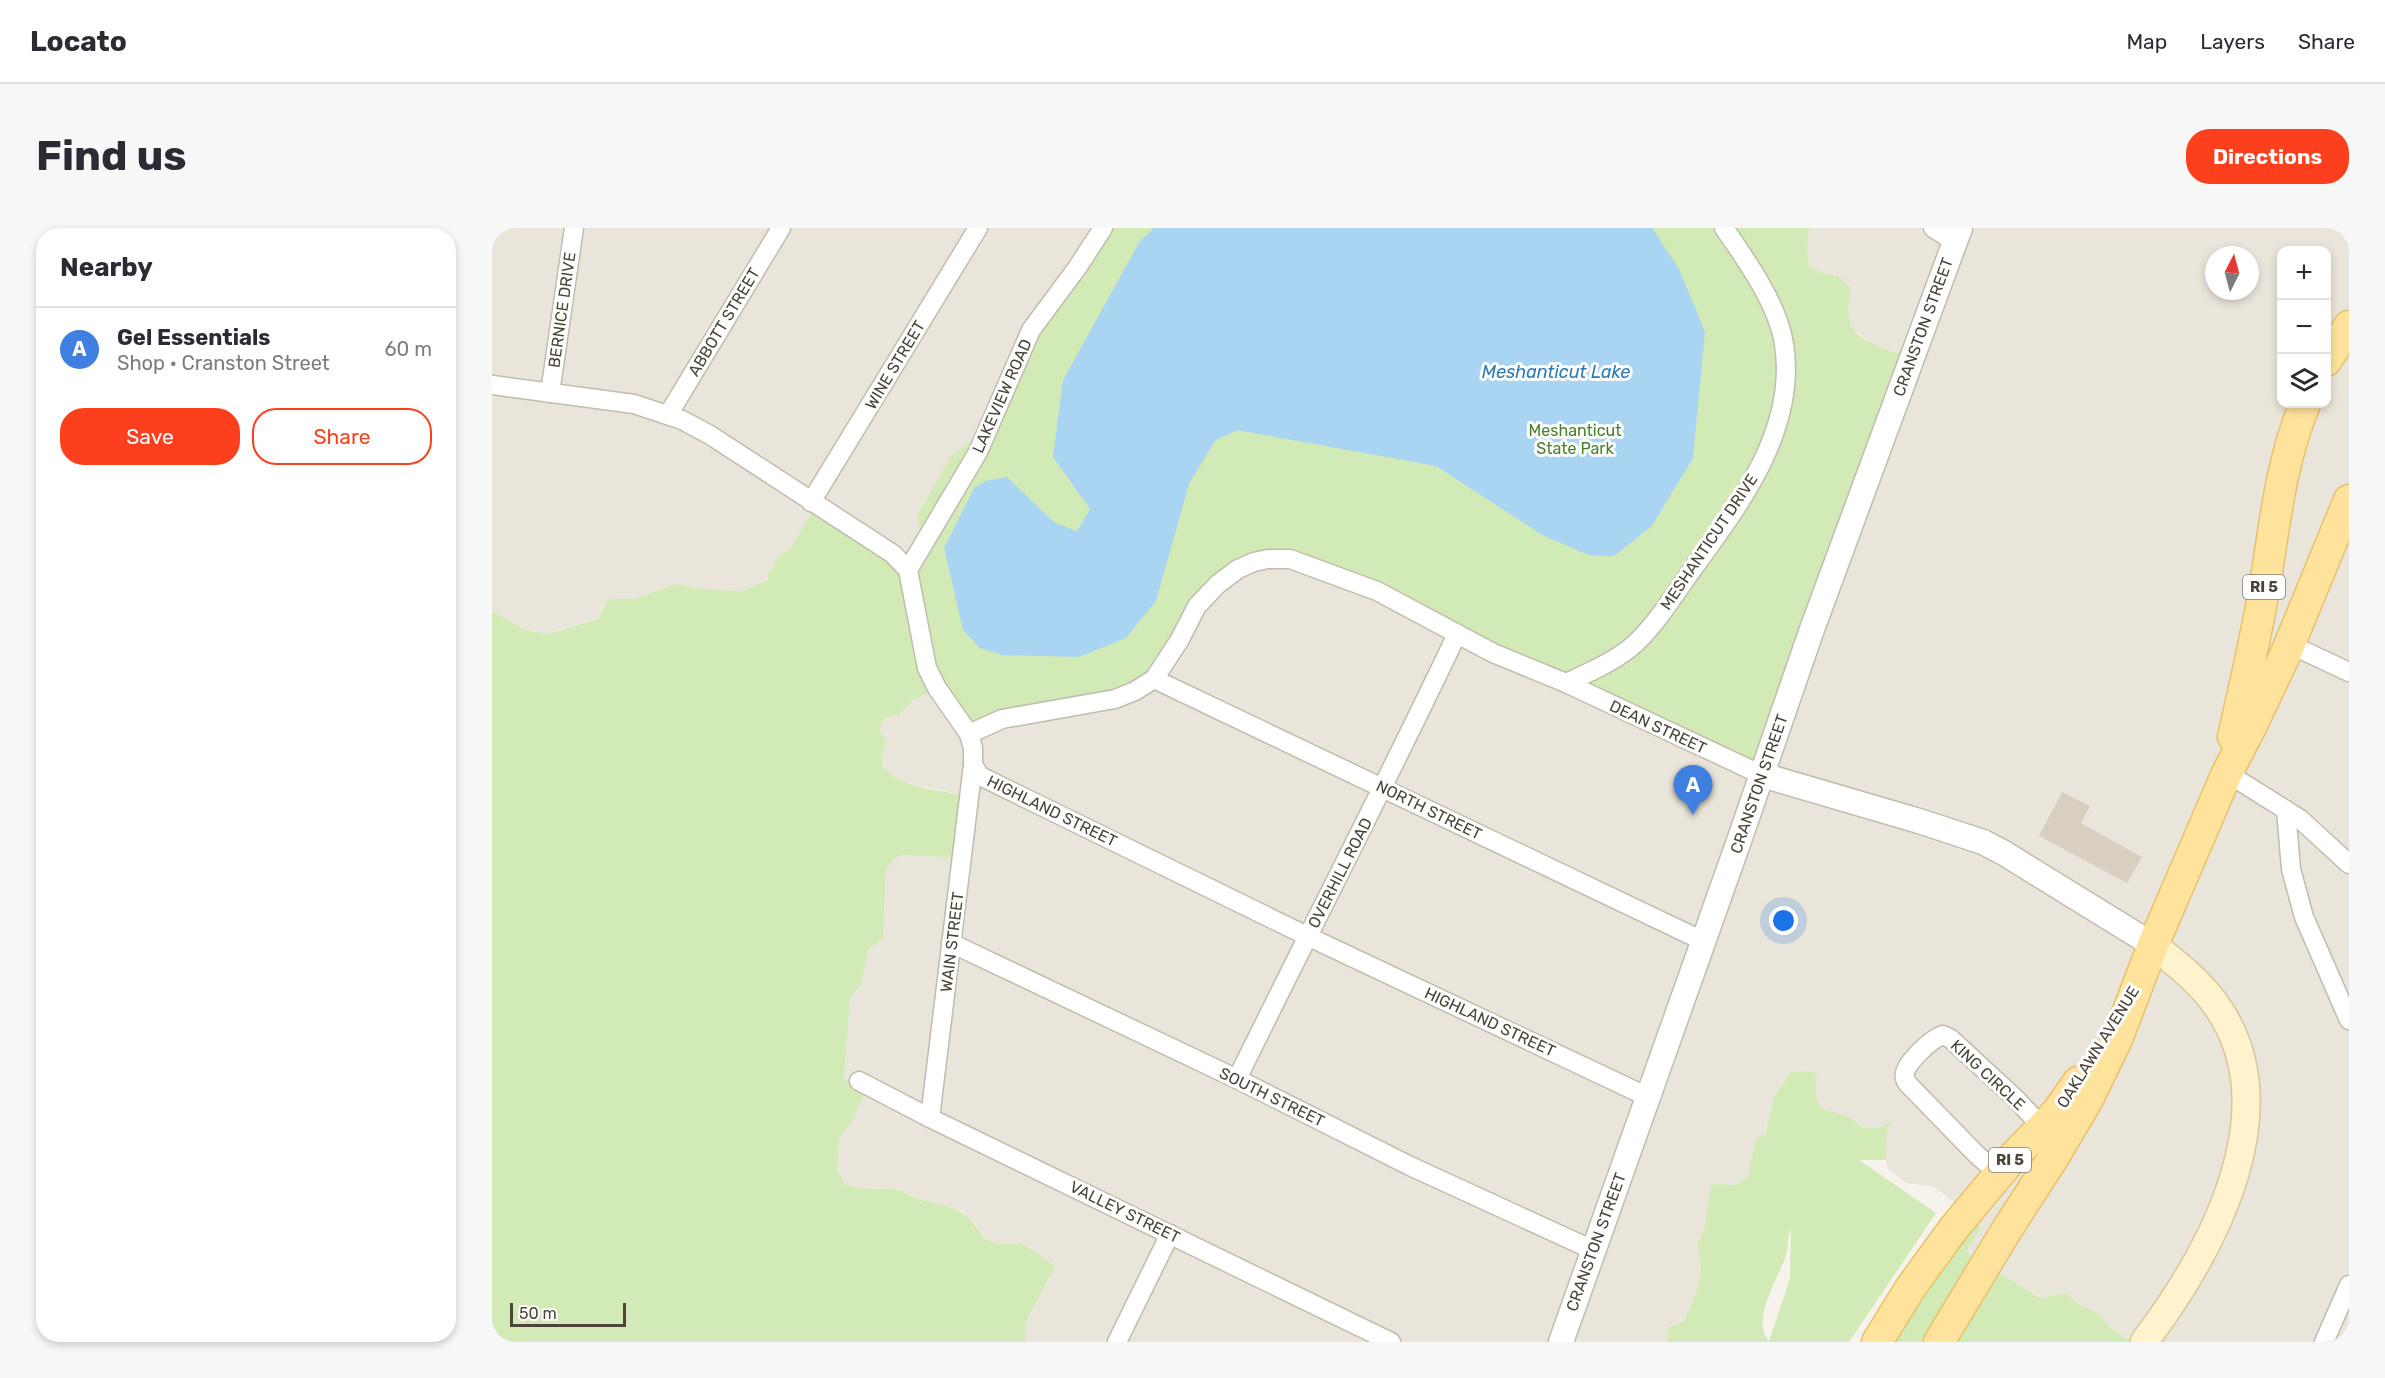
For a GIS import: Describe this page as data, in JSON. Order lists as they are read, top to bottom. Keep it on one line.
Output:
{"streets":{"main road":["RI 5","OAKLAWN AVENUE"],"street":["BERNICE DRIVE","ABBOTT STREET","CRANSTON STREET","WINE STREET","LAKEVIEW ROAD","MESHANTICUT DRIVE","DEAN STREET","NORTH STREET","HIGHLAND STREET","OVERHILL ROAD","WAIN STREET","KING CIRCLE","SOUTH STREET","VALLEY STREET"]},"crossings":[["CRANSTON STREET","DEAN STREET"],["CRANSTON STREET","NORTH STREET"],["CRANSTON STREET","HIGHLAND STREET"],["CRANSTON STREET","SOUTH STREET"],["LAKEVIEW ROAD","HIGHLAND STREET"],["MESHANTICUT DRIVE","DEAN STREET"],["DEAN STREET","NORTH STREET"],["DEAN STREET","OVERHILL ROAD"],["DEAN STREET","OAKLAWN AVENUE"],["NORTH STREET","OVERHILL ROAD"],["HIGHLAND STREET","OVERHILL ROAD"],["HIGHLAND STREET","WAIN STREET"],["OVERHILL ROAD","SOUTH STREET"],["WAIN STREET","SOUTH STREET"],["WAIN STREET","VALLEY STREET"],["OAKLAWN AVENUE","KING CIRCLE"]],"water":["Meshanticut Lake"],"parks":["Meshanticut State Park"],"scale_bar":"50 m","north":"top","page":{"header":"Locato","nav":["Map","Layers","Share"],"buttons":["Directions",["Save","Share"]],"title":"Find us","heading":"Nearby","map_buttons":["+","−"],"list":[{"mark":"A","name":"Gel Essentials","note":"Shop · Cranston Street","value":"60 m"}],"pins":"A","scale":"50 m"}}
